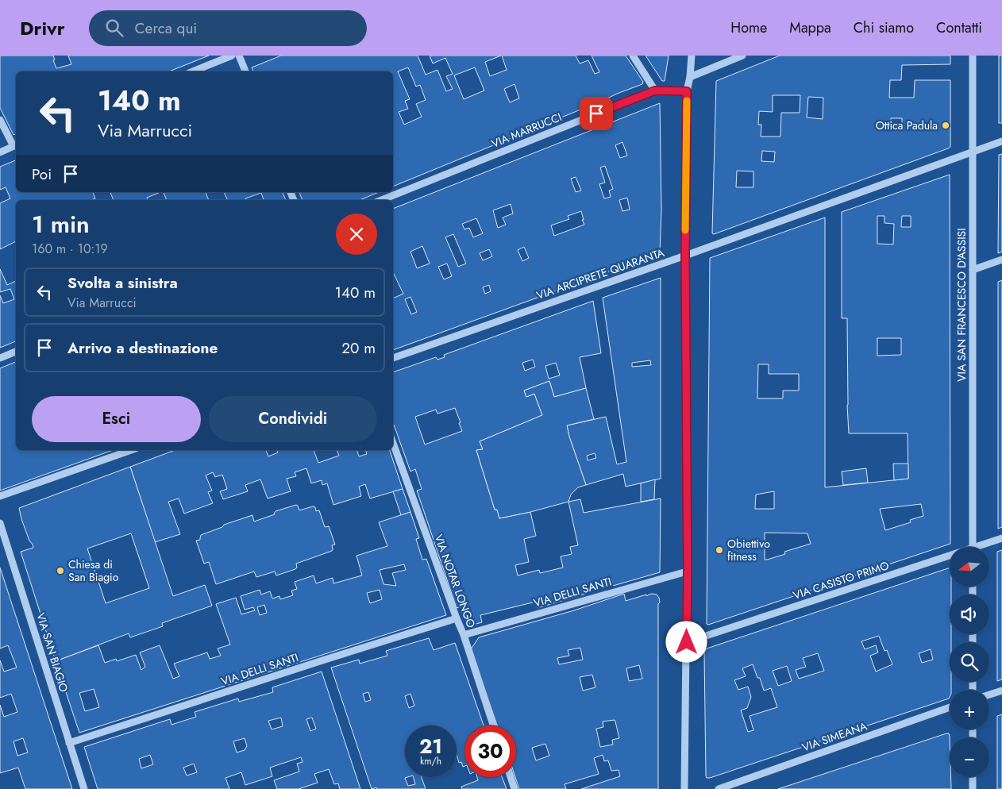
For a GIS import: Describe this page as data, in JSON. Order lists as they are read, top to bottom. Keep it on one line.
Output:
{"streets":{"street":["VIA MARRUCCI","VIA ARCIPRETE QUARANTA","VIA SAN FRANCESCO D'ASSISI","VIA CASISTO PRIMO","VIA NOTAR LONGO","VIA DELLI SANTI","VIA SAN BIAGIO","VIA SIMEANA"]},"crossings":[["VIA ARCIPRETE QUARANTA","VIA SAN FRANCESCO D'ASSISI"],["VIA NOTAR LONGO","VIA DELLI SANTI"],["VIA DELLI SANTI","VIA SAN BIAGIO"]],"places":["Ottica Padula","Obiettivo fitness","Chiesa di San Biagio"],"north":"left","page":{"header":"Drivr","search":"Cerca qui","nav":["Home","Mappa","Chi siamo","Contatti"],"turn":["140 m","Via Marrucci"],"then":"Poi","heading":["1 min","160 m · 10:19"],"list":[{"name":"Svolta a sinistra","note":"Via Marrucci","value":"140 m"},{"name":"Arrivo a destinazione","value":"20 m"}],"buttons":["Esci","Condividi"],"map_buttons":["+","−"],"speed":"21 km/h","limit":"30"}}
